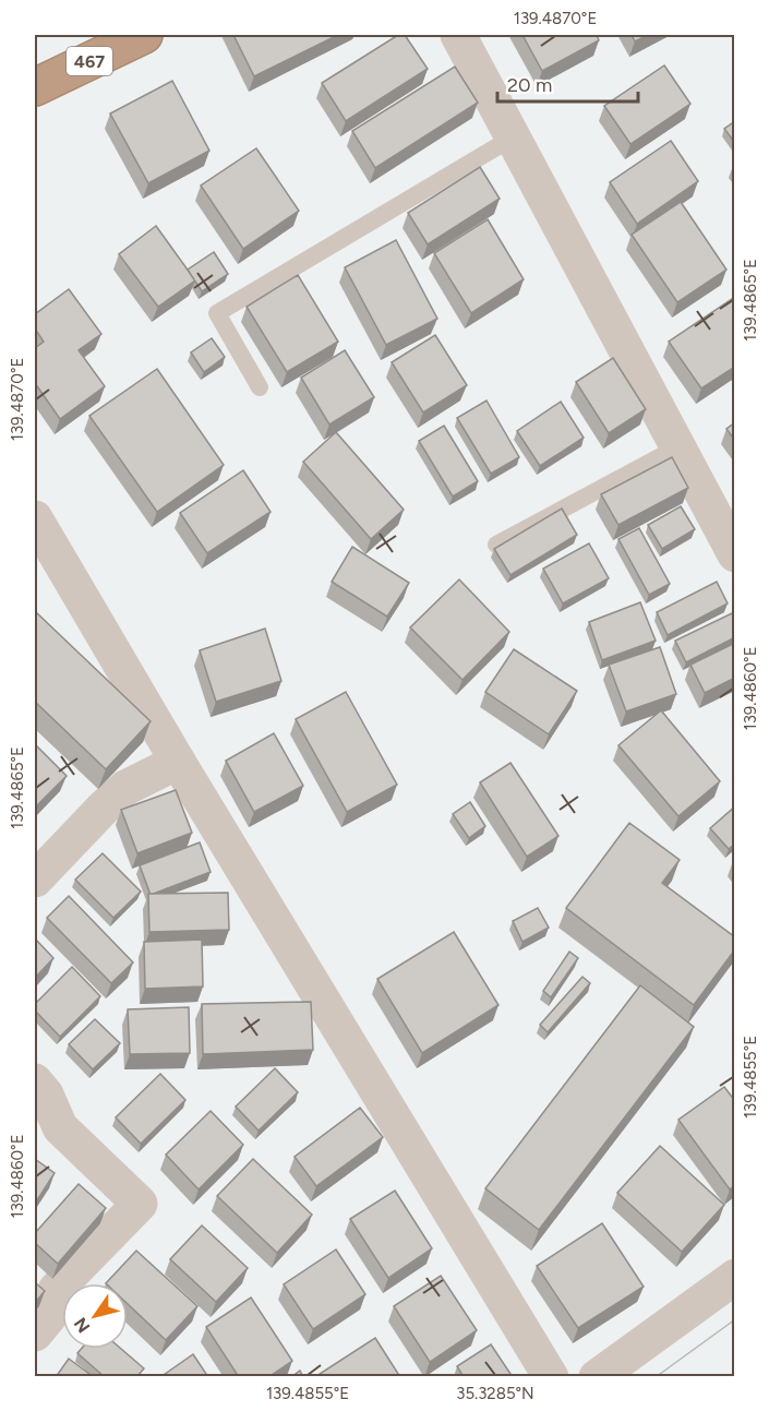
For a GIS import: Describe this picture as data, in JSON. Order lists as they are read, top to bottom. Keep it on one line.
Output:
{"streets":{"highway":["467"]},"scale_bar":"20 m","north":"bottom left","coordinates":["139.4870°E","139.4865°E","139.4860°E","139.4855°E","35.3285°N"]}
